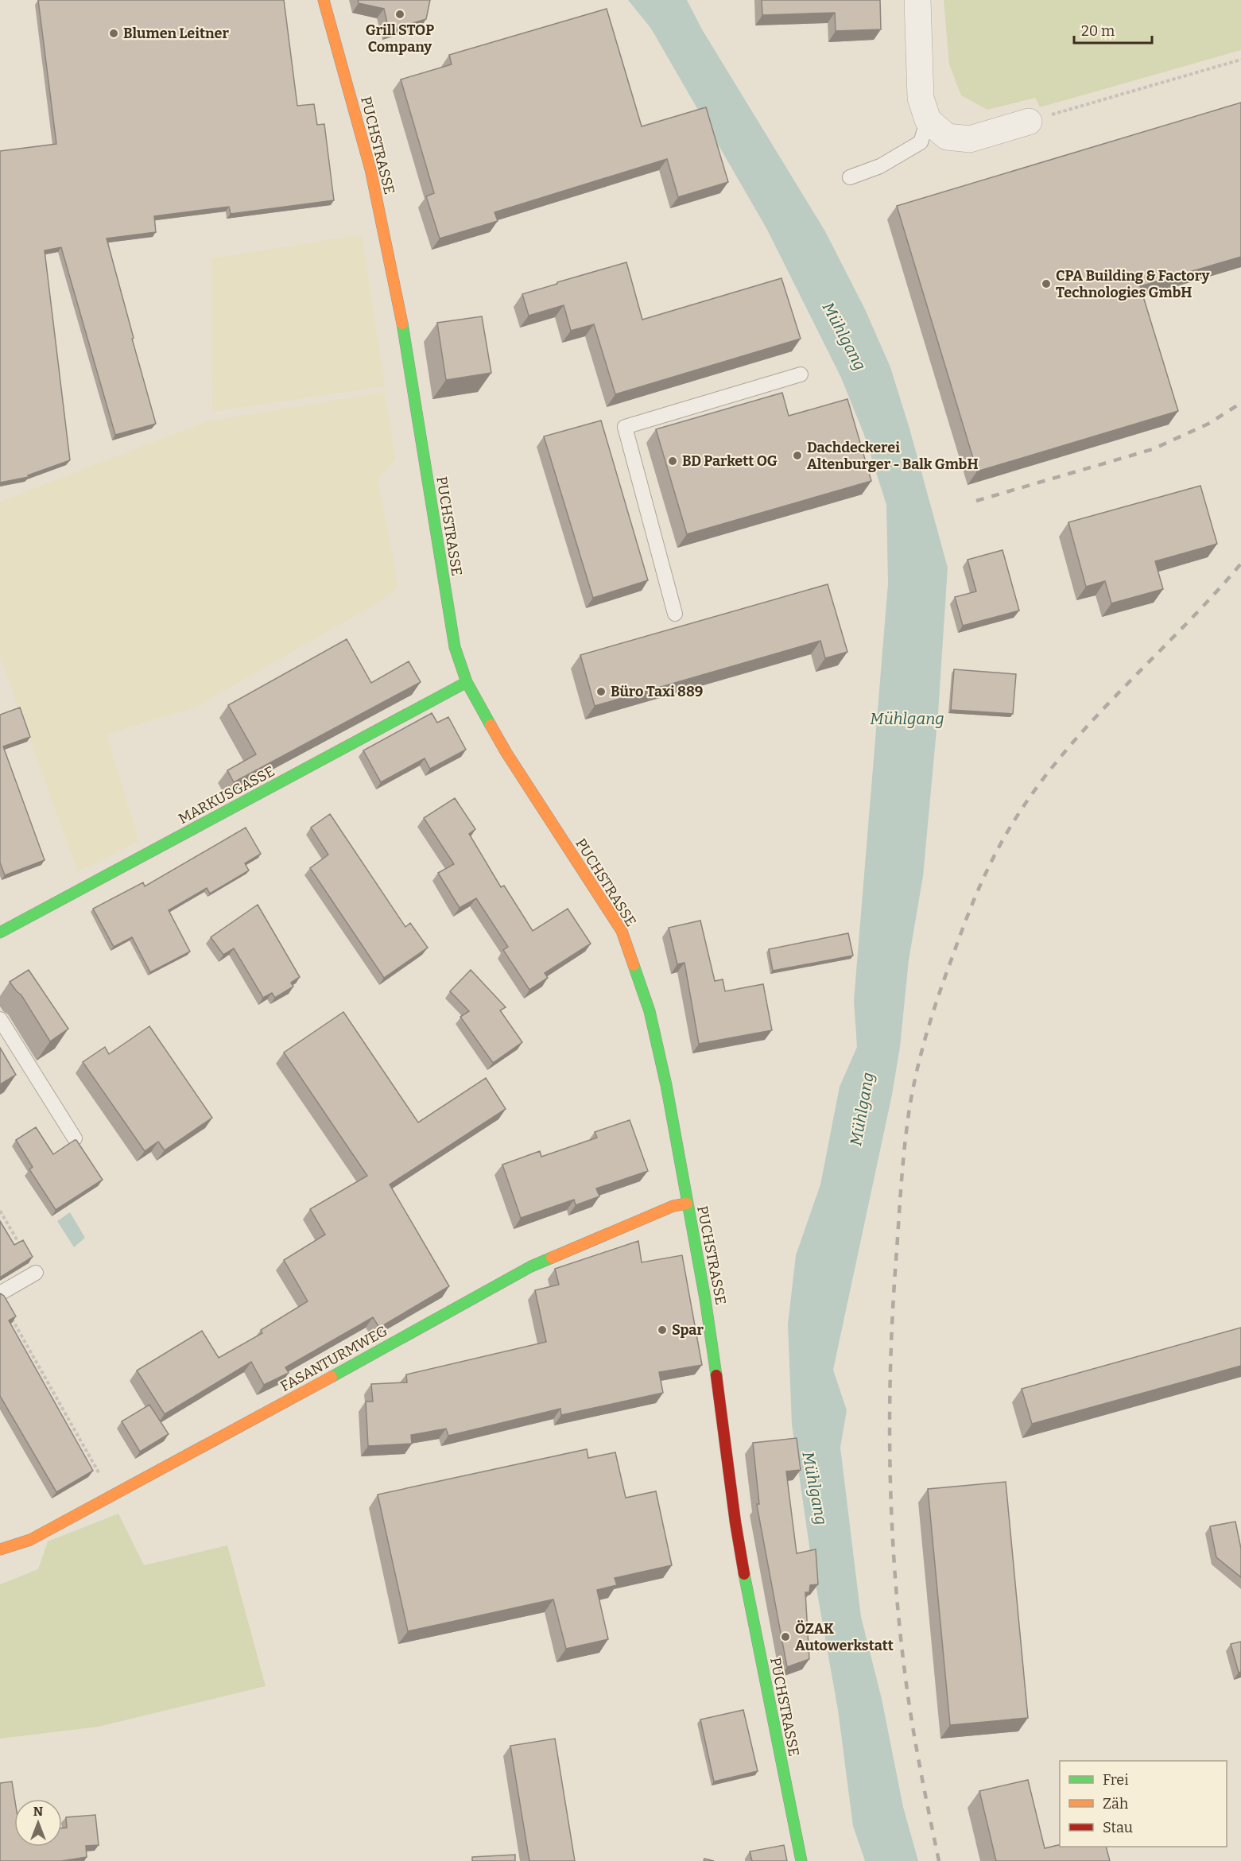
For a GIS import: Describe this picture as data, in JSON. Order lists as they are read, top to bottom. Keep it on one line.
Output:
{"streets":{"main road":["PUCHSTRASSE","MARKUSGASSE","FASANTURMWEG"]},"crossings":[["PUCHSTRASSE","MARKUSGASSE"],["PUCHSTRASSE","FASANTURMWEG"]],"water":["Mühlgang"],"places":["Grill STOP Company","Blumen Leitner","CPA Building & Factory Technologies GmbH","Dachdeckerei Altenburger - Balk GmbH","BD Parkett OG","Büro Taxi 889","Spar","ÖZAK Autowerkstatt"],"legend":["Frei","Zäh","Stau"],"scale_bar":"20 m","north":"top"}
